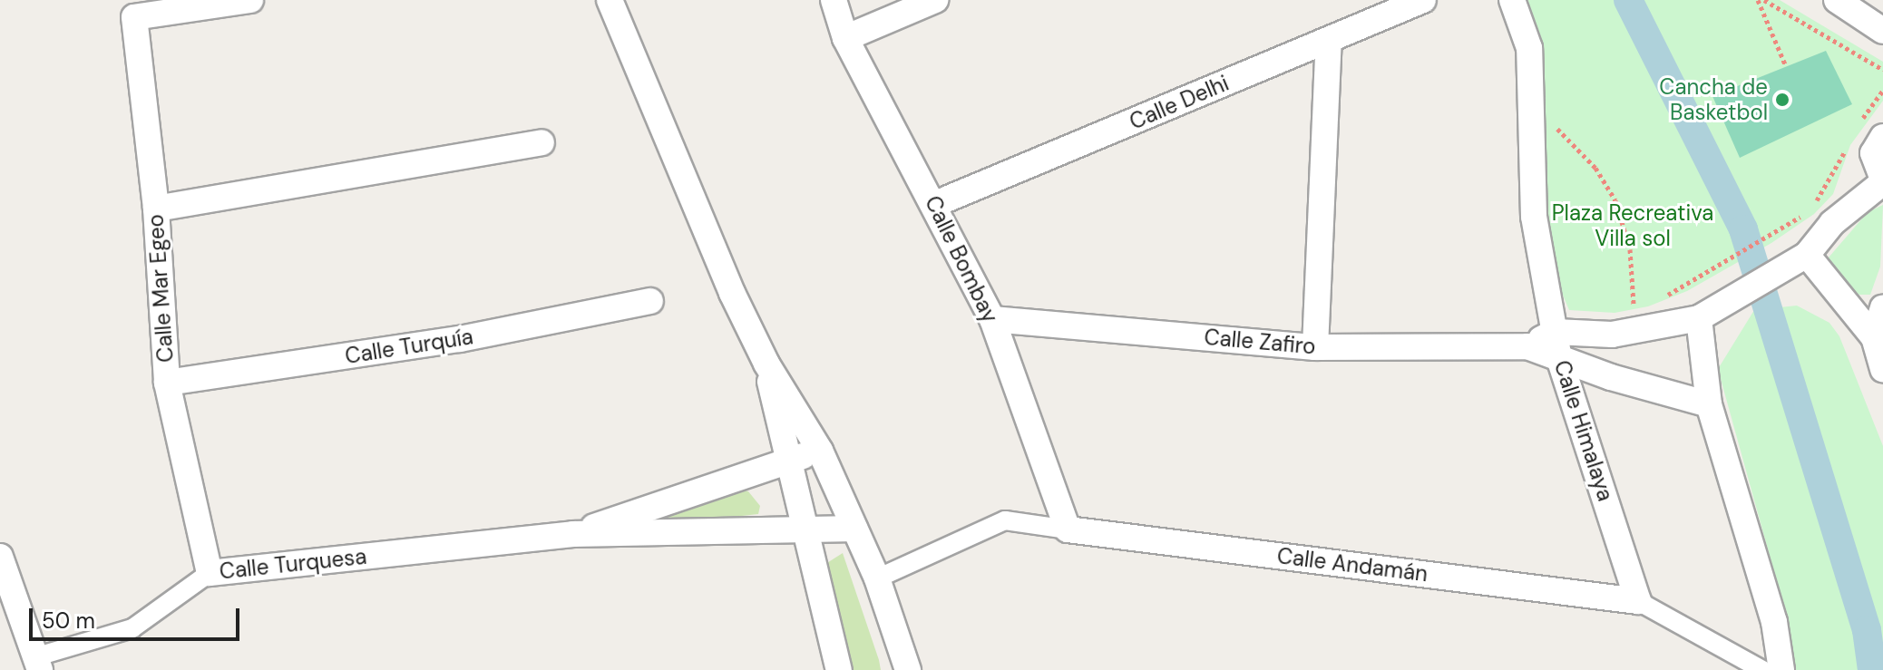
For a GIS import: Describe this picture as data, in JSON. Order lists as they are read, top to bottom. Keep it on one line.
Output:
{"streets":{"street":["Calle Delhi","Calle Bombay","Calle Mar Egeo","Calle Zafiro","Calle Turquía","Calle Himalaya","Calle Turquesa","Calle Andamán"]},"crossings":[["Calle Delhi","Calle Bombay"],["Calle Bombay","Calle Zafiro"],["Calle Bombay","Calle Andamán"],["Calle Mar Egeo","Calle Turquía"],["Calle Mar Egeo","Calle Turquesa"],["Calle Zafiro","Calle Himalaya"],["Calle Himalaya","Calle Andamán"]],"parks":["Plaza Recreativa Villa sol"],"places":["Cancha de Basketbol"],"scale_bar":"50 m"}
